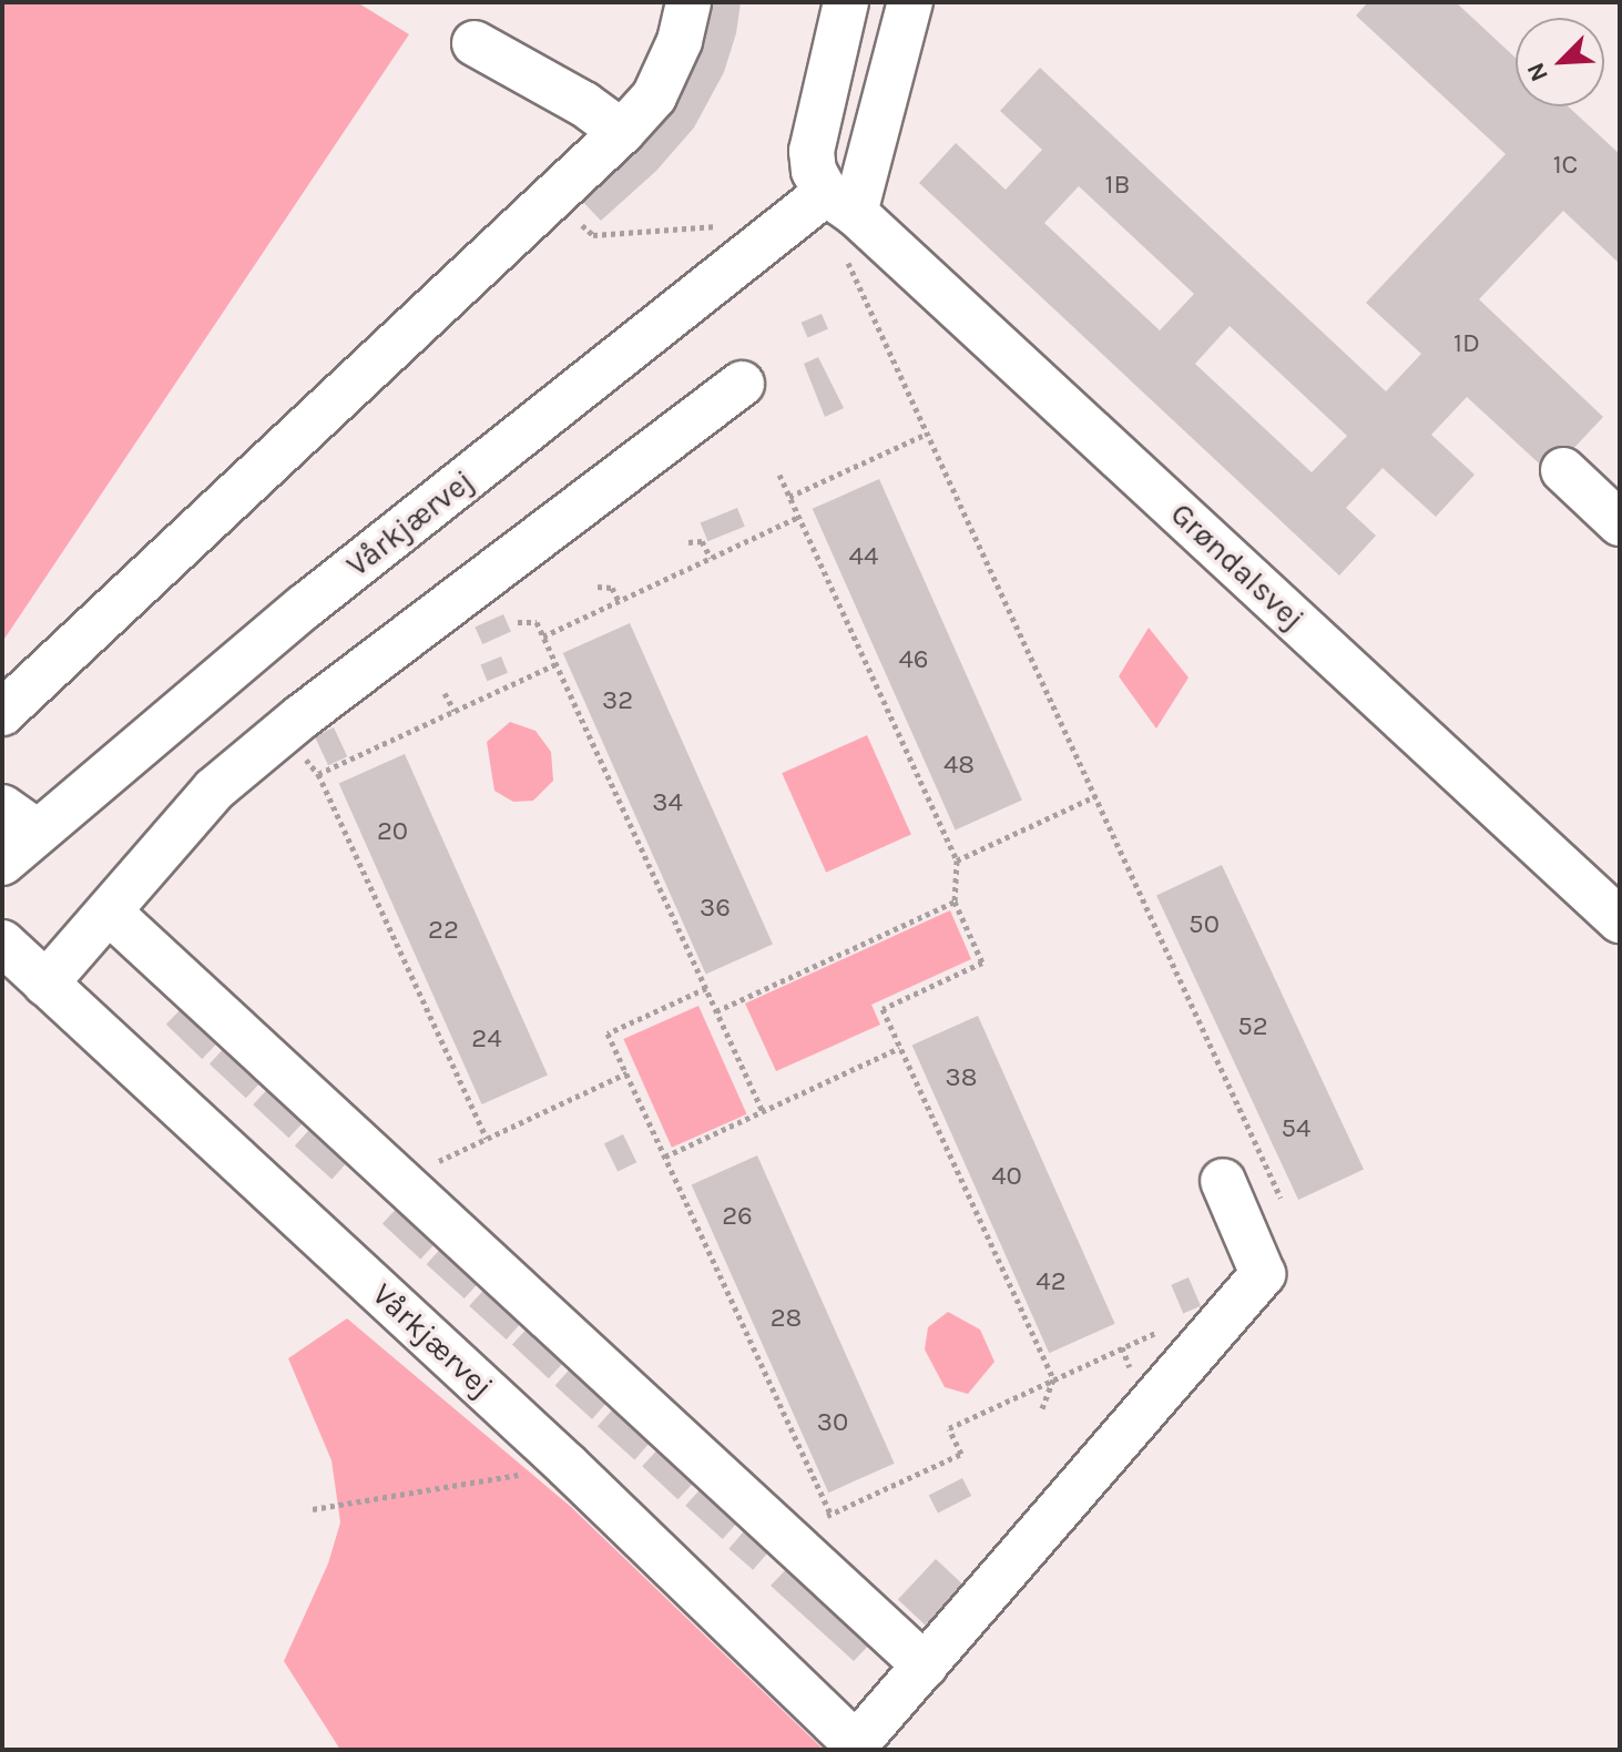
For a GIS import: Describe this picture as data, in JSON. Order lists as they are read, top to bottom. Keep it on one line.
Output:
{"streets":{"street":["Vårkjærvej","Grøndalsvej"]},"crossings":[["Vårkjærvej","Grøndalsvej"]],"house_numbers":["1C","1B","1D","44","46","32","48","34","20","36","50","22","52","24","38","54","40","26","42","28","30"],"north":"bottom left"}
